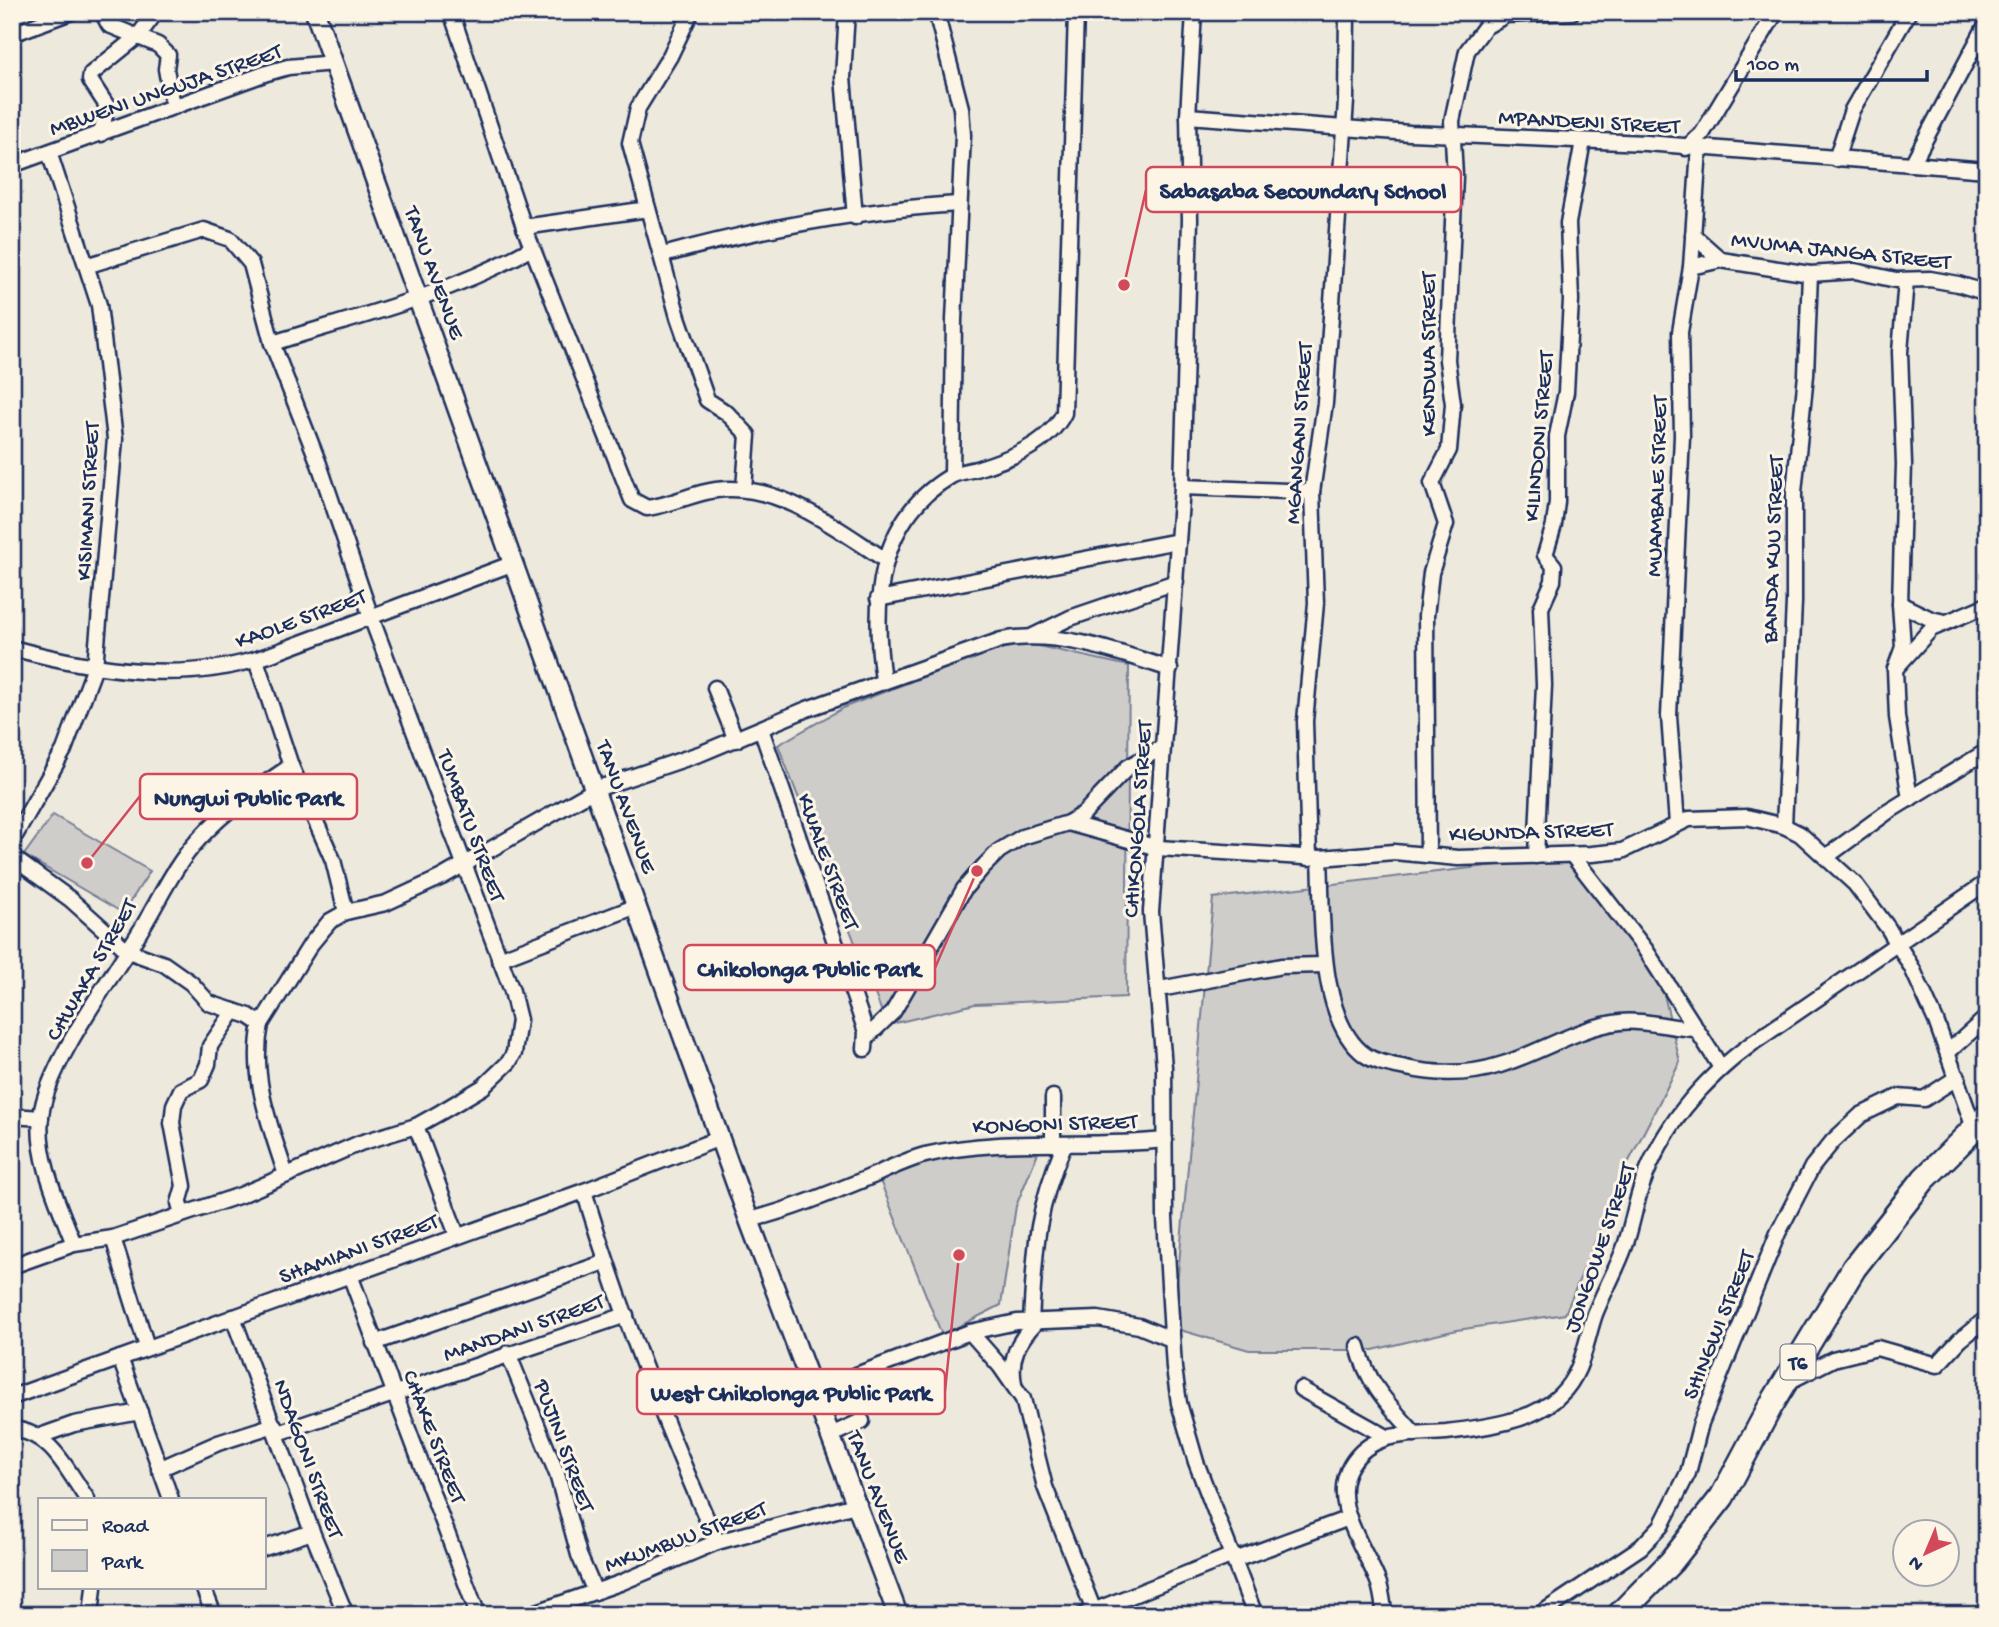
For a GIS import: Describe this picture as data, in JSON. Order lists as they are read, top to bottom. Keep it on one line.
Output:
{"streets":{"highway":["T6"],"street":["MBWENI UNGUJA STREET","MPANDENI STREET","MVUMA JANGA STREET","TANU AVENUE","KENDWA STREET","MGANGANI STREET","KILINDONI STREET","MUAMBALE STREET","KISIMANI STREET","BANDA KUU STREET","KAOLE STREET","CHIKONGOLA STREET","TUMBATU STREET","KIGUNDA STREET","KWALE STREET","CHWAKA STREET","KONGONI STREET","SHAMIANI STREET","JONGOWE STREET","SHINGWI STREET","MANDANI STREET","CHAKE STREET","PUJINI STREET","NDAGONI STREET","MKUMBUU STREET"]},"crossings":[["MBWENI UNGUJA STREET","TANU AVENUE"],["MBWENI UNGUJA STREET","KISIMANI STREET"],["MPANDENI STREET","KENDWA STREET"],["MPANDENI STREET","MGANGANI STREET"],["MPANDENI STREET","KILINDONI STREET"],["MPANDENI STREET","MUAMBALE STREET"],["MPANDENI STREET","CHIKONGOLA STREET"],["MVUMA JANGA STREET","MUAMBALE STREET"],["MVUMA JANGA STREET","BANDA KUU STREET"],["TANU AVENUE","KAOLE STREET"],["TANU AVENUE","KONGONI STREET"],["TANU AVENUE","SHAMIANI STREET"],["TANU AVENUE","MKUMBUU STREET"],["KENDWA STREET","KIGUNDA STREET"],["MGANGANI STREET","KIGUNDA STREET"],["KILINDONI STREET","KIGUNDA STREET"],["MUAMBALE STREET","KIGUNDA STREET"],["KISIMANI STREET","KAOLE STREET"],["KISIMANI STREET","TUMBATU STREET"],["BANDA KUU STREET","KIGUNDA STREET"],["KAOLE STREET","TUMBATU STREET"],["CHIKONGOLA STREET","KIGUNDA STREET"],["CHIKONGOLA STREET","KONGONI STREET"],["TUMBATU STREET","CHWAKA STREET"],["KIGUNDA STREET","KWALE STREET"],["KIGUNDA STREET","JONGOWE STREET"],["KIGUNDA STREET","SHINGWI STREET"],["KIGUNDA STREET","T6"],["SHAMIANI STREET","CHAKE STREET"],["SHAMIANI STREET","NDAGONI STREET"],["MANDANI STREET","CHAKE STREET"],["MANDANI STREET","PUJINI STREET"],["MANDANI STREET","NDAGONI STREET"],["PUJINI STREET","MKUMBUU STREET"]],"places":["Sabasaba Secoundary School","Nungwi Public Park","Chikolonga Public Park","West Chikolonga Public Park"],"legend":["Road","Park"],"scale_bar":"100 m","north":"bottom left"}
